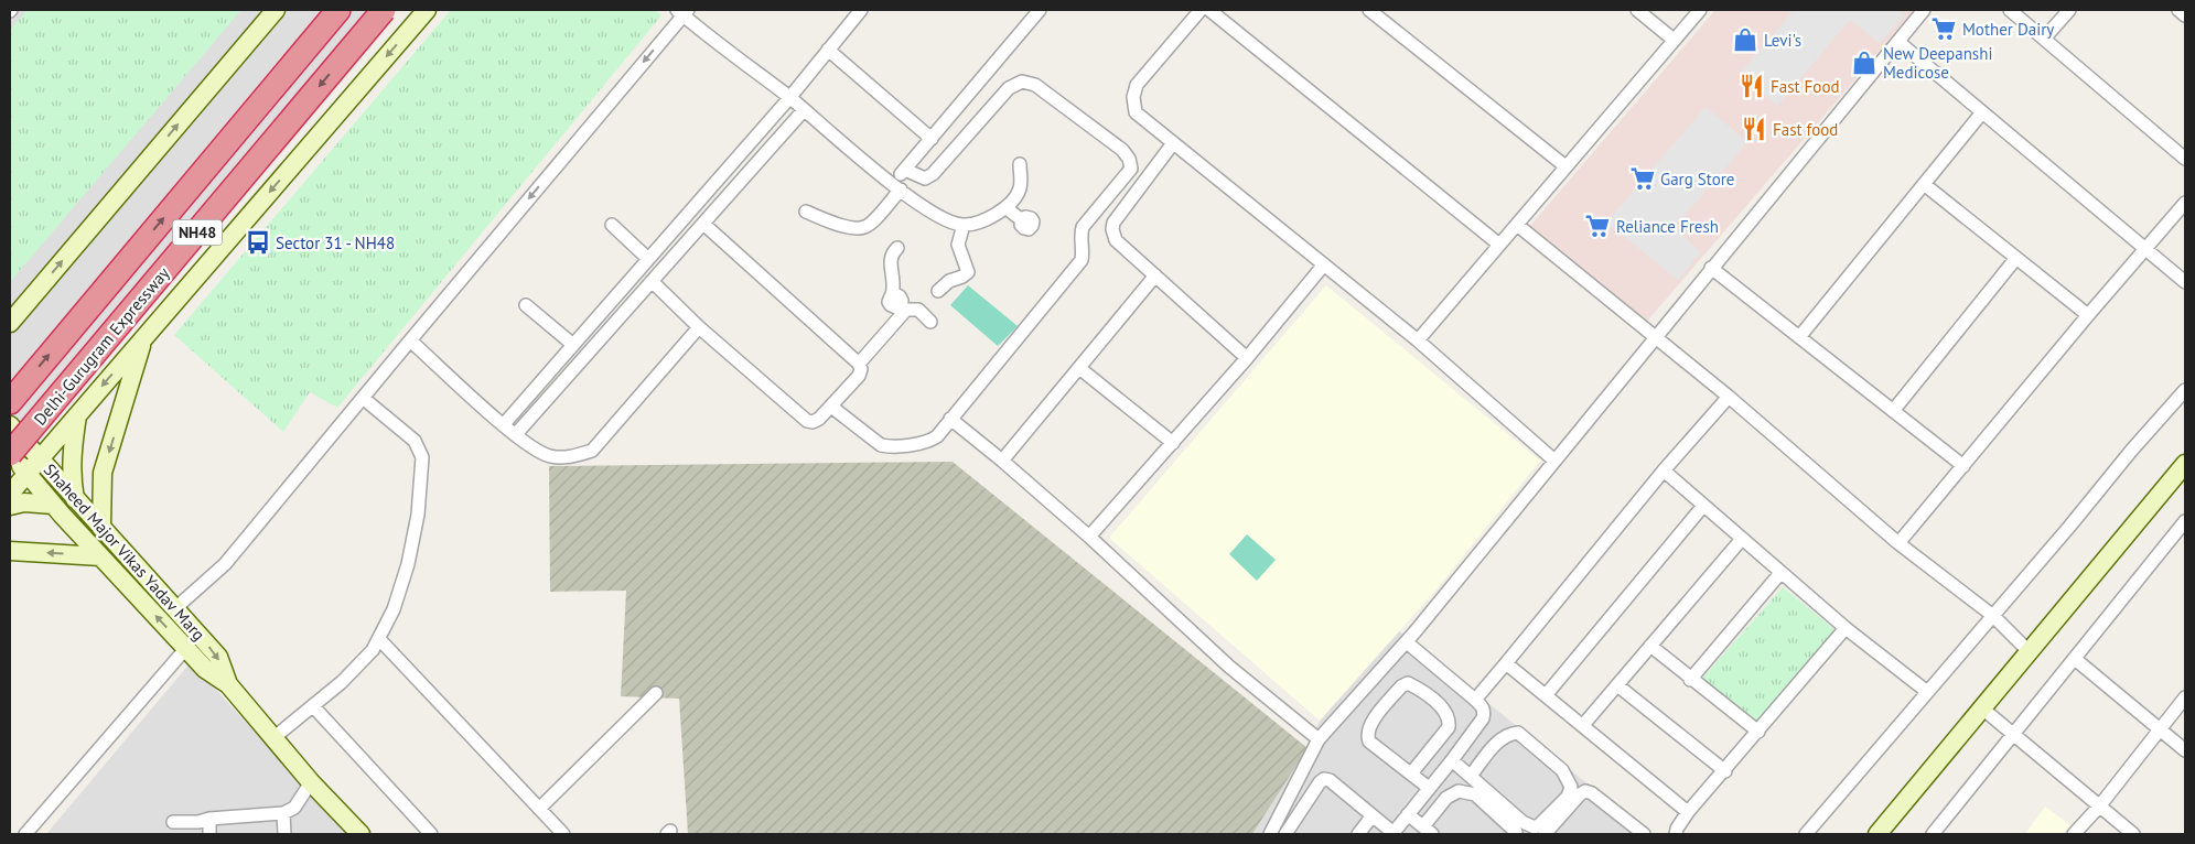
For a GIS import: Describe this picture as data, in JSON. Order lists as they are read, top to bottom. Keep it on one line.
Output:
{"streets":{"highway":["NH48","Delhi-Gurugram Expressway"],"main road":["Shaheed Major Vikas Yadav Marg"]},"crossings":[["Delhi-Gurugram Expressway","Shaheed Major Vikas Yadav Marg"]],"places":{"supermarket":["Mother Dairy","Garg Store","Reliance Fresh"],"shop":["Levi's","New Deepanshi Medicose"],"restaurant":["Fast Food","Fast food"],"bus stop":["Sector 31 - NH48"]}}
